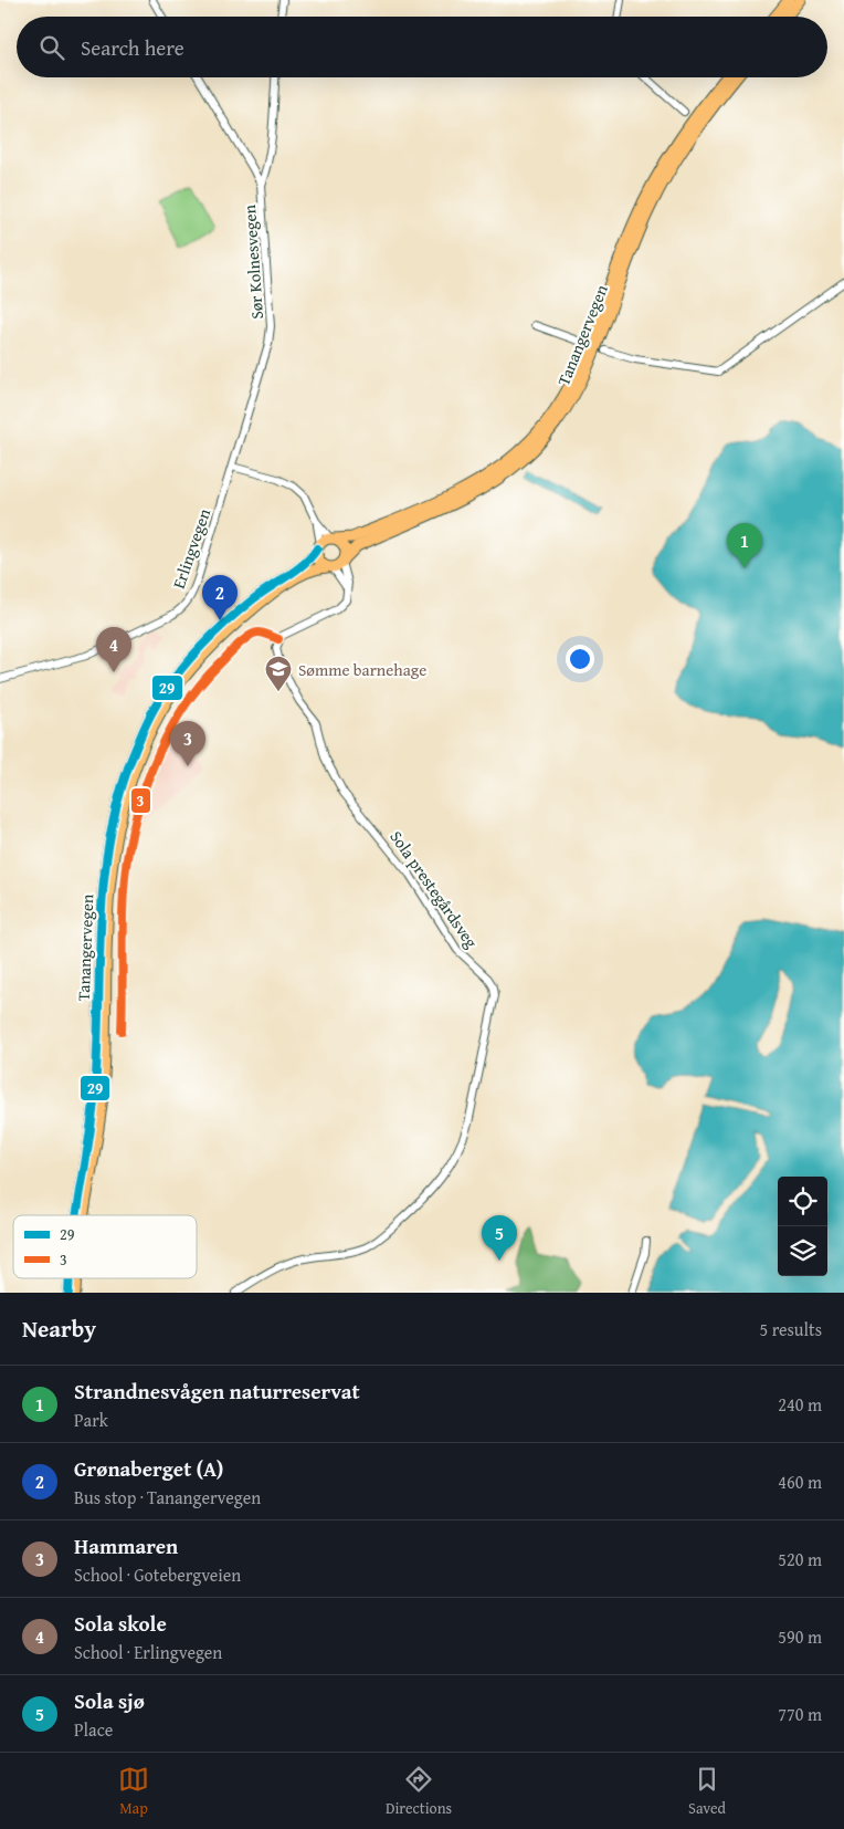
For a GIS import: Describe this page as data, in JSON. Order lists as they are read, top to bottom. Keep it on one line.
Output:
{"streets":{"highway":["Tanangervegen"],"street":["Sør Kolnesvegen","Erlingvegen","Sola prestegårdsveg"]},"crossings":[["Sør Kolnesvegen","Erlingvegen"]],"places":{"school or university":["Sømme barnehage"]},"lines":["transit line 29","transit line 3"],"legend":["29","3"],"page":{"search":"Search here","pins":["1","2","4","3","5"],"heading":["Nearby","5 results"],"list":[{"mark":"1","name":"Strandnesvågen naturreservat","note":"Park","value":"240 m"},{"mark":"2","name":"Grønaberget (A)","note":"Bus stop · Tanangervegen","value":"460 m"},{"mark":"3","name":"Hammaren","note":"School · Gotebergveien","value":"520 m"},{"mark":"4","name":"Sola skole","note":"School · Erlingvegen","value":"590 m"},{"mark":"5","name":"Sola sjø","note":"Place","value":"770 m"}],"nav":["Map","Directions","Saved"]}}
